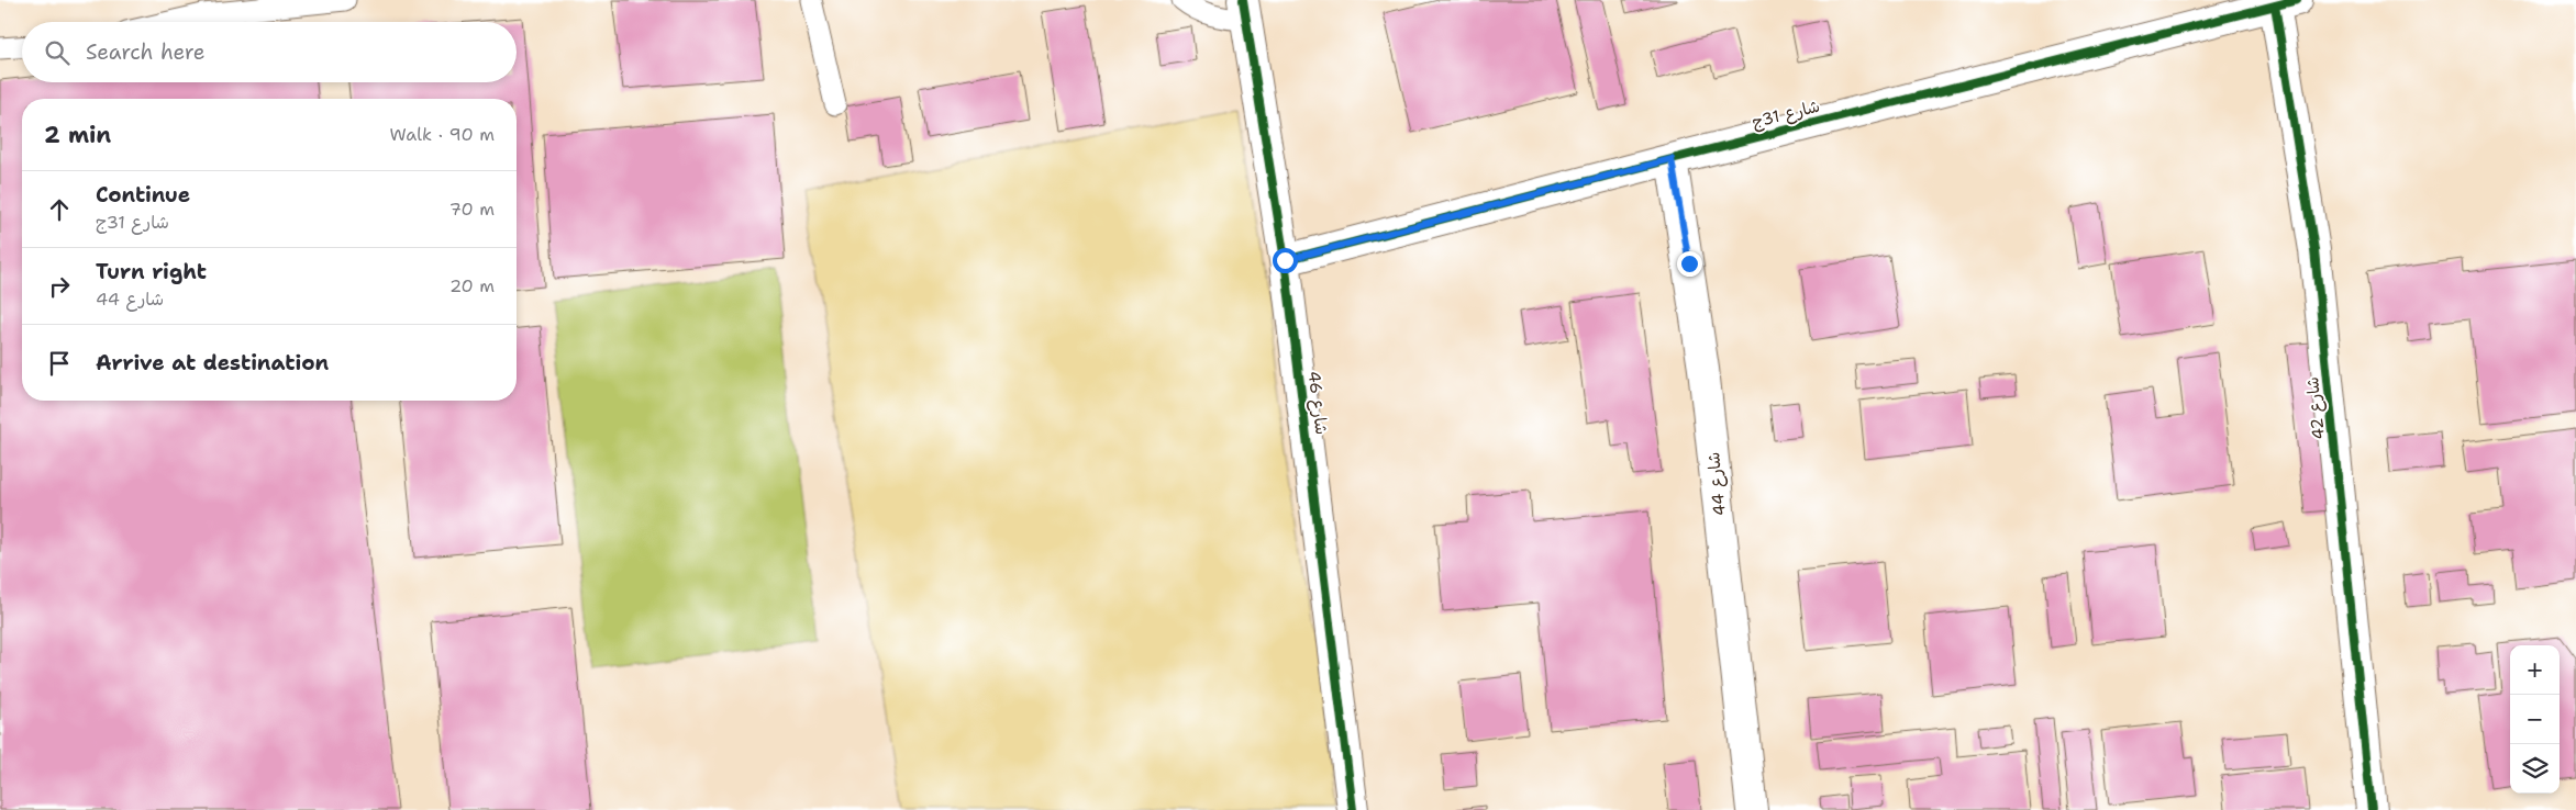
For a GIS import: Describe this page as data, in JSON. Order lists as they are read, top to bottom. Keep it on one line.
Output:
{"streets":{"street":["شارع 31ج","شارع 46","شارع 42","شارع 44"]},"crossings":[["شارع 31ج","شارع 46"],["شارع 31ج","شارع 42"],["شارع 31ج","شارع 44"]],"page":{"search":"Search here","heading":["2 min","Walk · 90 m"],"list":[["Continue","شارع 31ج","70 m"],["Turn right","شارع 44","20 m"],"Arrive at destination"],"map_buttons":["+","−"]}}
